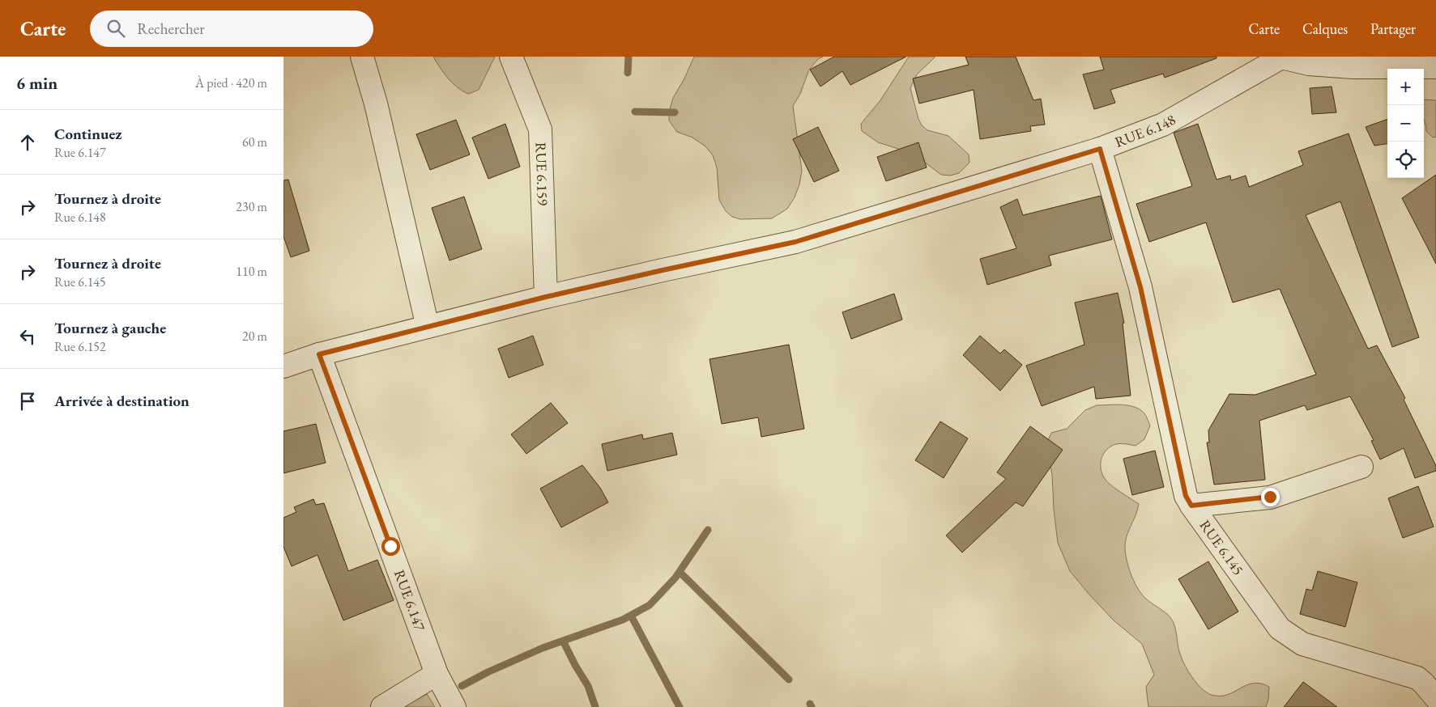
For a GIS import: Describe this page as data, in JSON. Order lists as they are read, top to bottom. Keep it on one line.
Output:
{"streets":{"street":["RUE 6.148","RUE 6.159","RUE 6.145","RUE 6.147"]},"crossings":[["RUE 6.148","RUE 6.159"],["RUE 6.148","RUE 6.145"],["RUE 6.148","RUE 6.147"]],"page":{"header":"Carte","search":"Rechercher","nav":["Carte","Calques","Partager"],"heading":["6 min","À pied · 420 m"],"map_buttons":["+","−"],"list":[["Continuez","Rue 6.147","60 m"],["Tournez à droite","Rue 6.148","230 m"],["Tournez à droite","Rue 6.145","110 m"],["Tournez à gauche","Rue 6.152","20 m"],"Arrivée à destination"]}}
